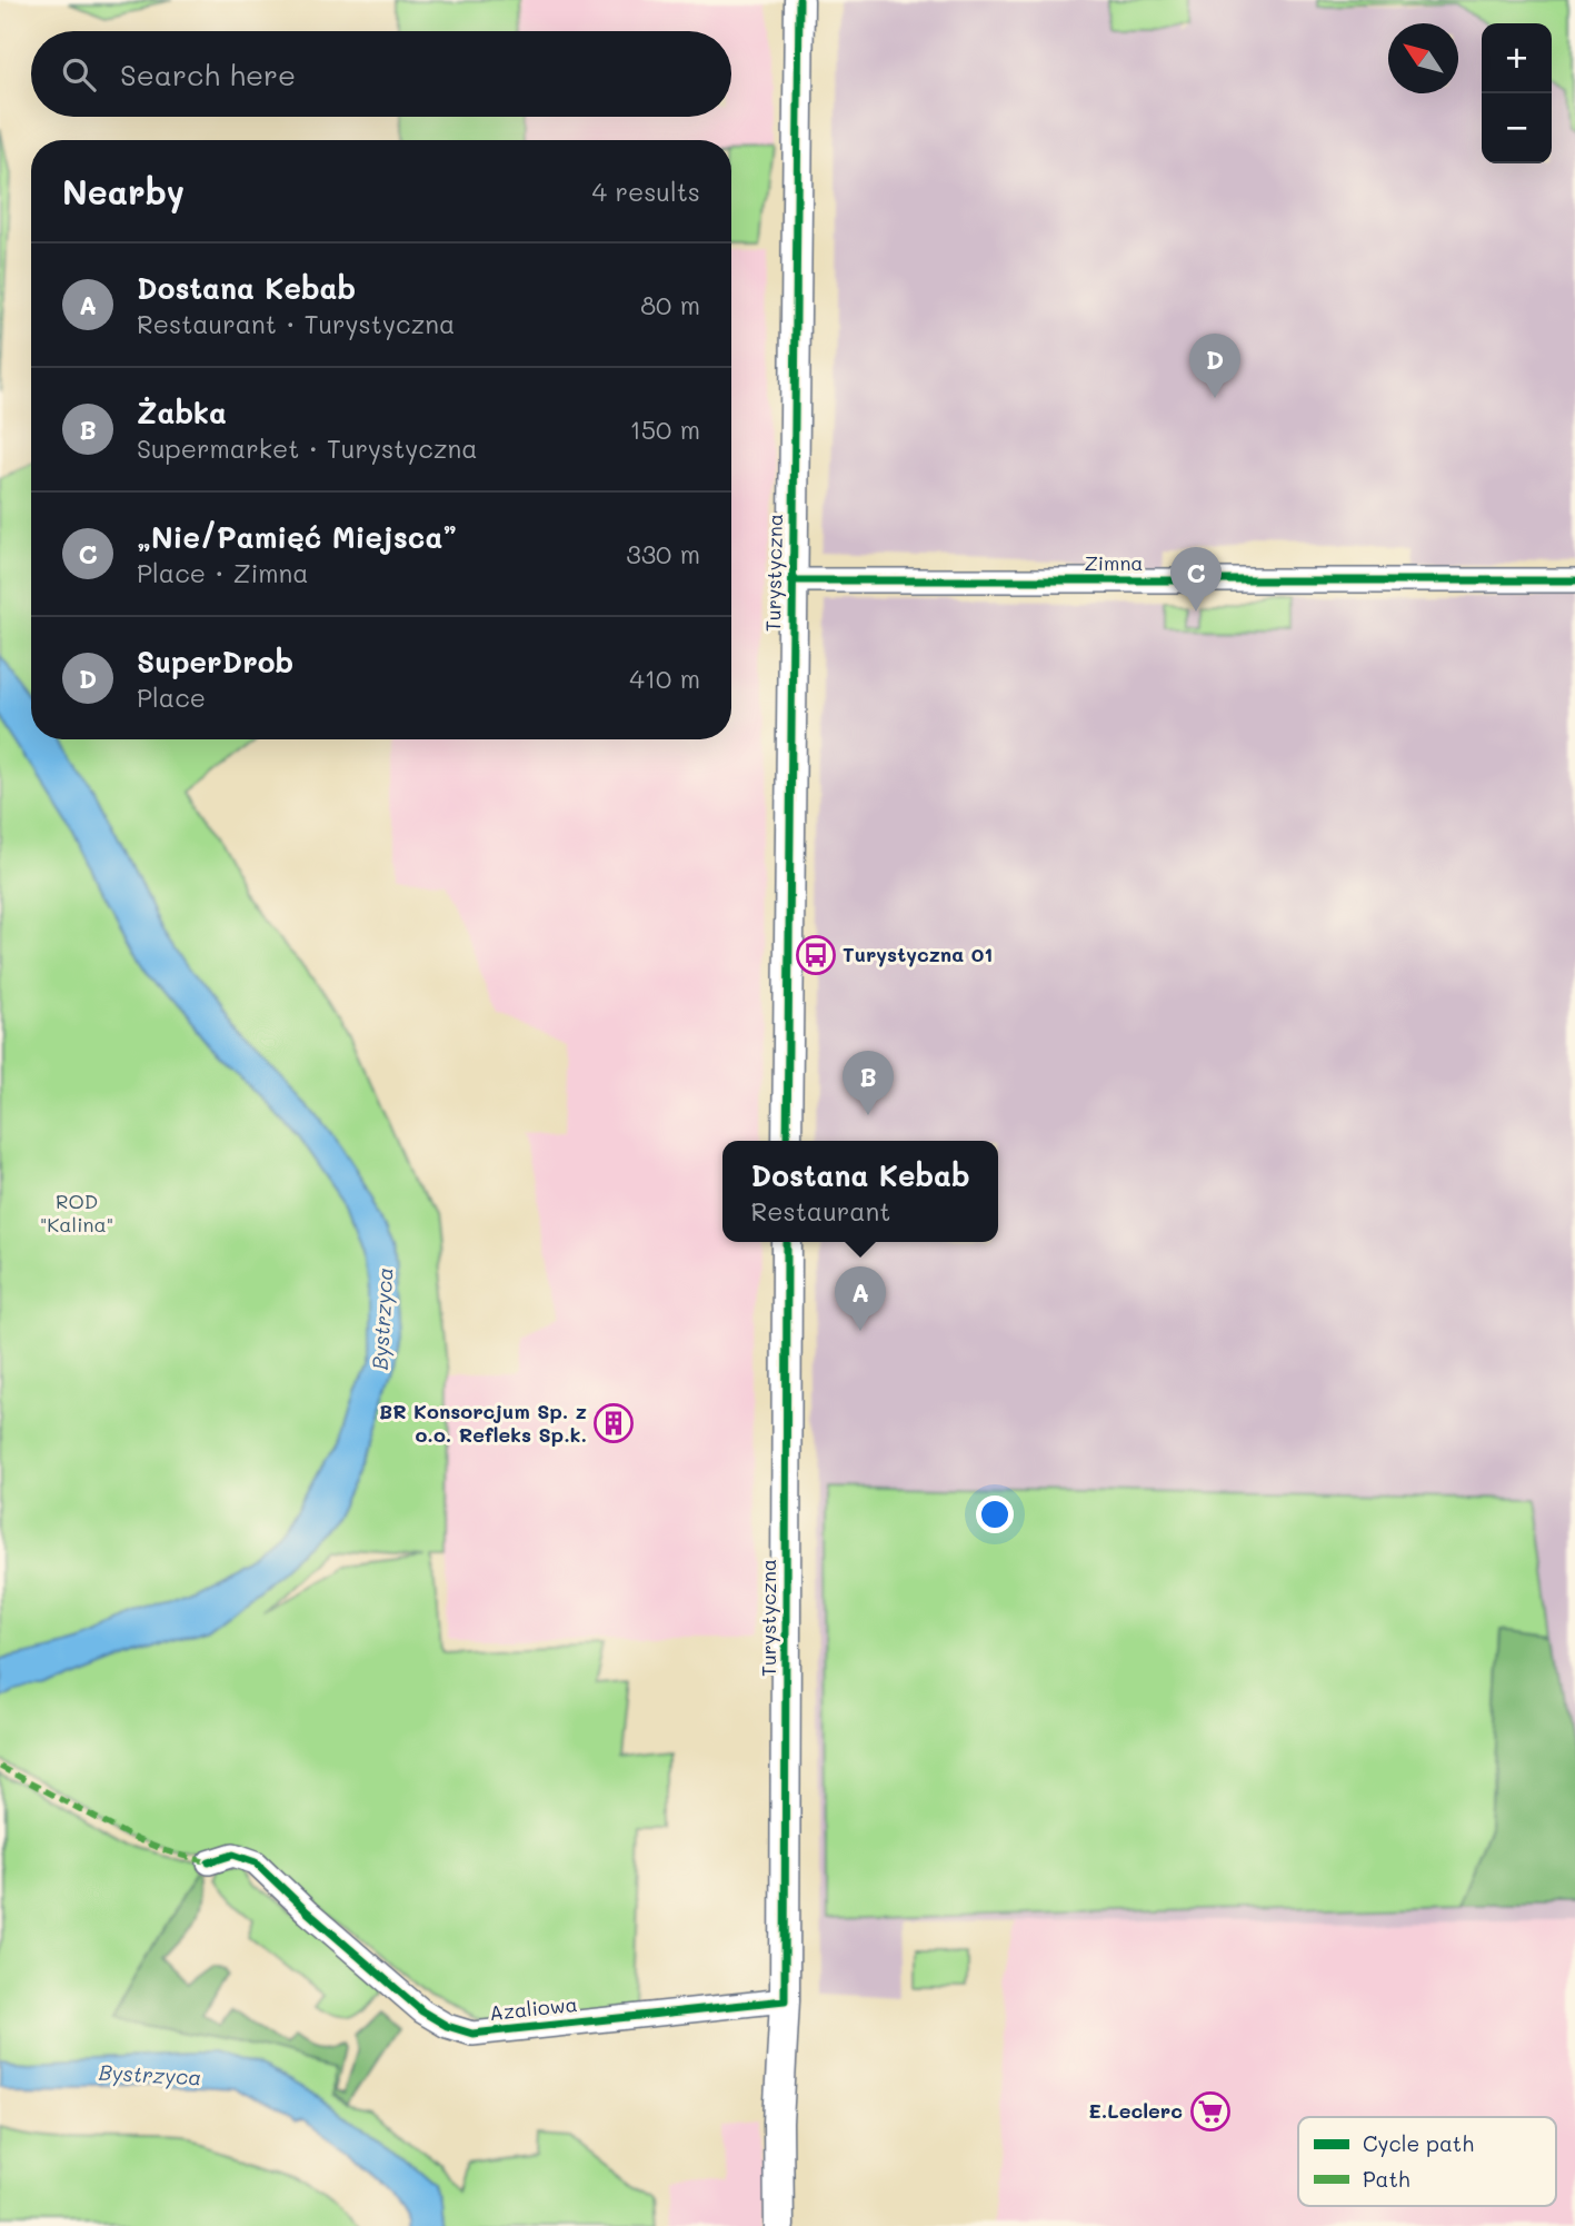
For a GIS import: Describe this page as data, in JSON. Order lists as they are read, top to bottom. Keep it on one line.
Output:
{"streets":{"main road":["Turystyczna"],"street":["Zimna","Azaliowa"]},"crossings":[["Zimna","Turystyczna"],["Turystyczna","Azaliowa"]],"water":["Bystrzyca"],"parks":["ROD \"Kalina\""],"places":{"bus stop":["Turystyczna 01"],"building":["BR Konsorcjum Sp. z o.o. Refleks Sp.k."],"supermarket":["E.Leclerc"]},"legend":["Cycle path","Path"],"north":"top left","page":{"map_buttons":["+","−"],"search":"Search here","heading":["Nearby","4 results"],"list":[{"mark":"A","name":"Dostana Kebab","note":"Restaurant · Turystyczna","value":"80 m"},{"mark":"B","name":"Żabka","note":"Supermarket · Turystyczna","value":"150 m"},{"mark":"C","name":"„Nie/Pamięć Miejsca”","note":"Place · Zimna","value":"330 m"},{"mark":"D","name":"SuperDrob","note":"Place","value":"410 m"}],"pins":["D","C","B","A"],"popup":["Dostana Kebab","Restaurant"]}}
